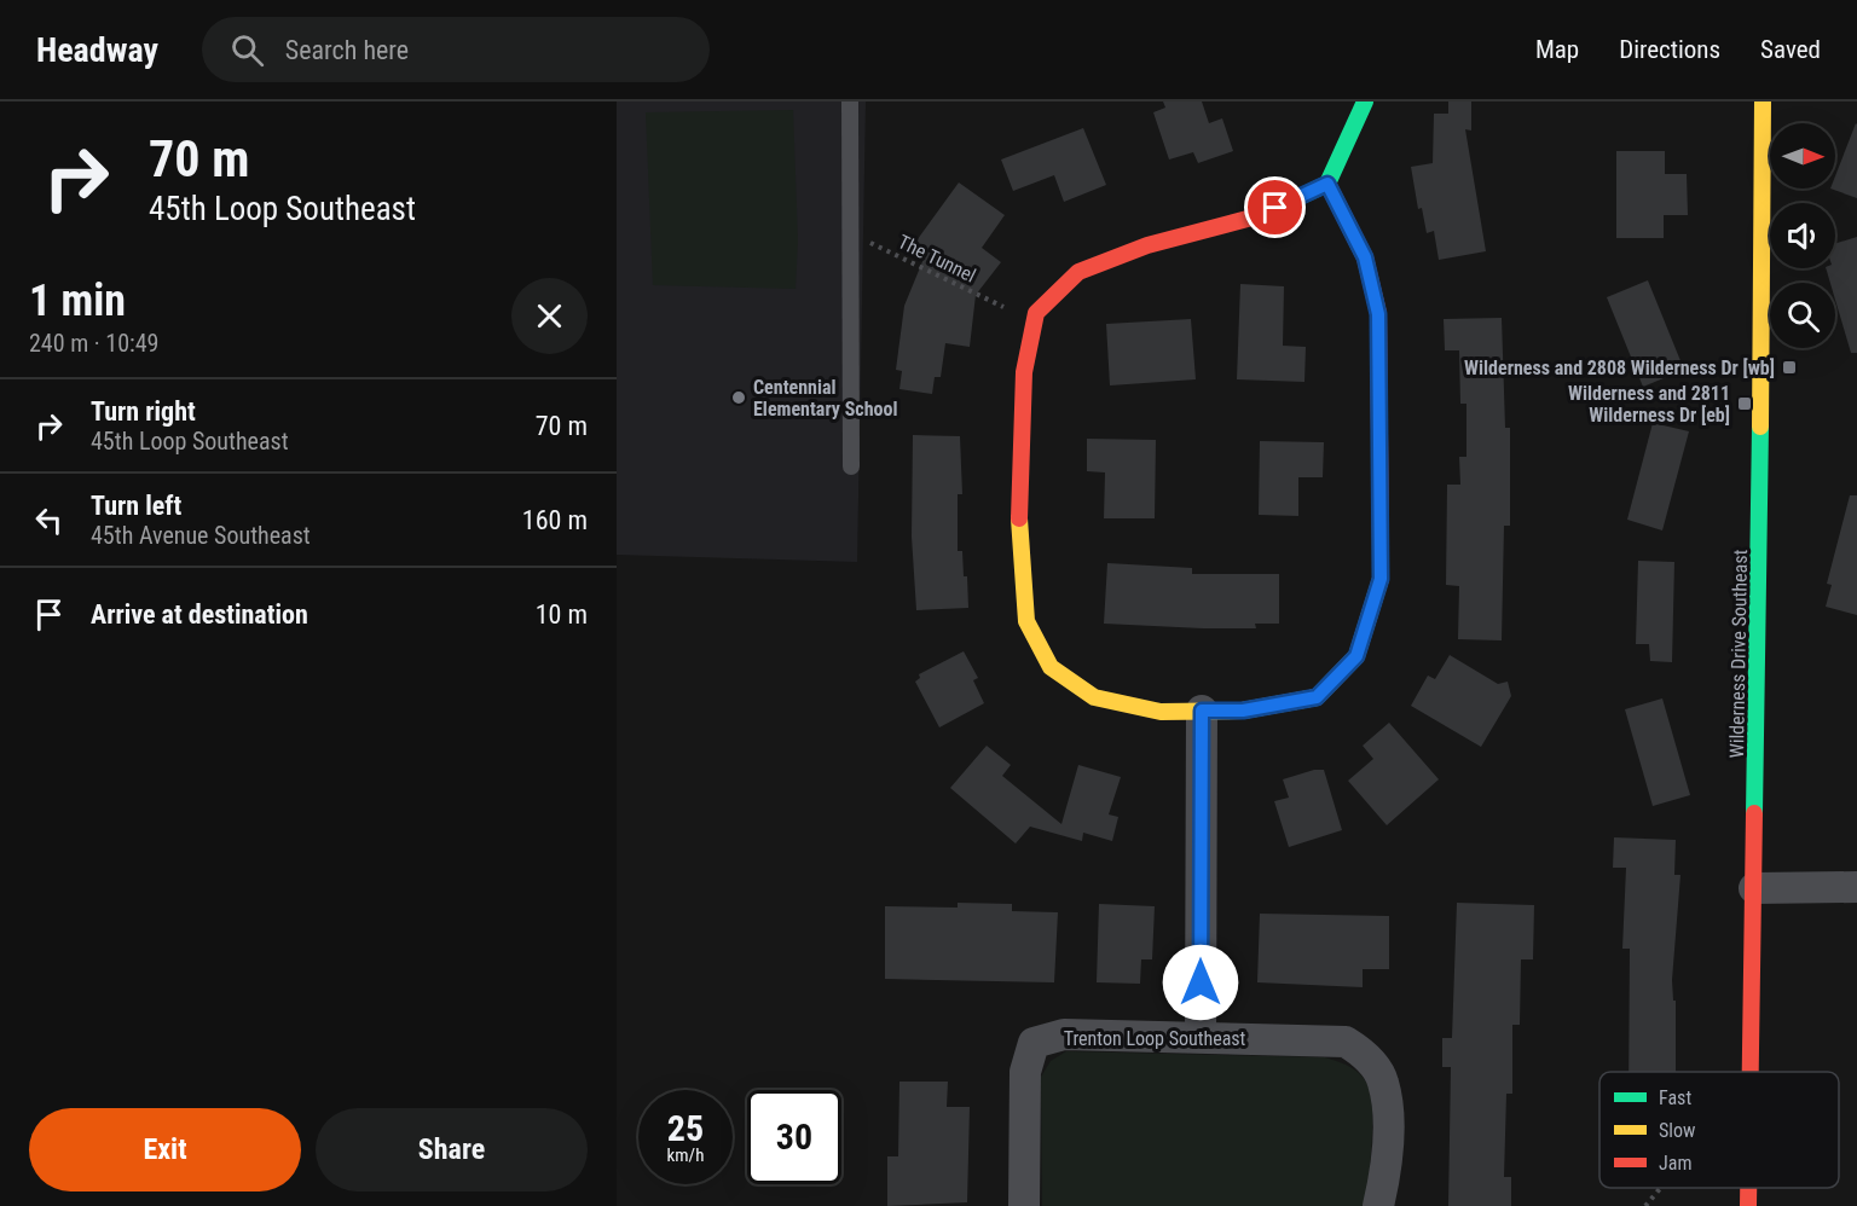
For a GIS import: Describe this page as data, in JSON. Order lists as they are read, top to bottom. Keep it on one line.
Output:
{"streets":{"street":["Wilderness Drive Southeast","Trenton Loop Southeast"],"path":["The Tunnel"]},"places":{"transit":["Wilderness and 2808 Wilderness Dr [wb]","Wilderness and 2811 Wilderness Dr [eb]"],"other":["Centennial Elementary School"]},"legend":["Fast","Slow","Jam"],"north":"right","page":{"header":"Headway","search":"Search here","nav":["Map","Directions","Saved"],"turn":["70 m","45th Loop Southeast"],"heading":["1 min","240 m · 10:49"],"list":[{"name":"Turn right","note":"45th Loop Southeast","value":"70 m"},{"name":"Turn left","note":"45th Avenue Southeast","value":"160 m"},{"name":"Arrive at destination","value":"10 m"}],"speed":"25 km/h","limit":"30","buttons":["Exit","Share"]}}
